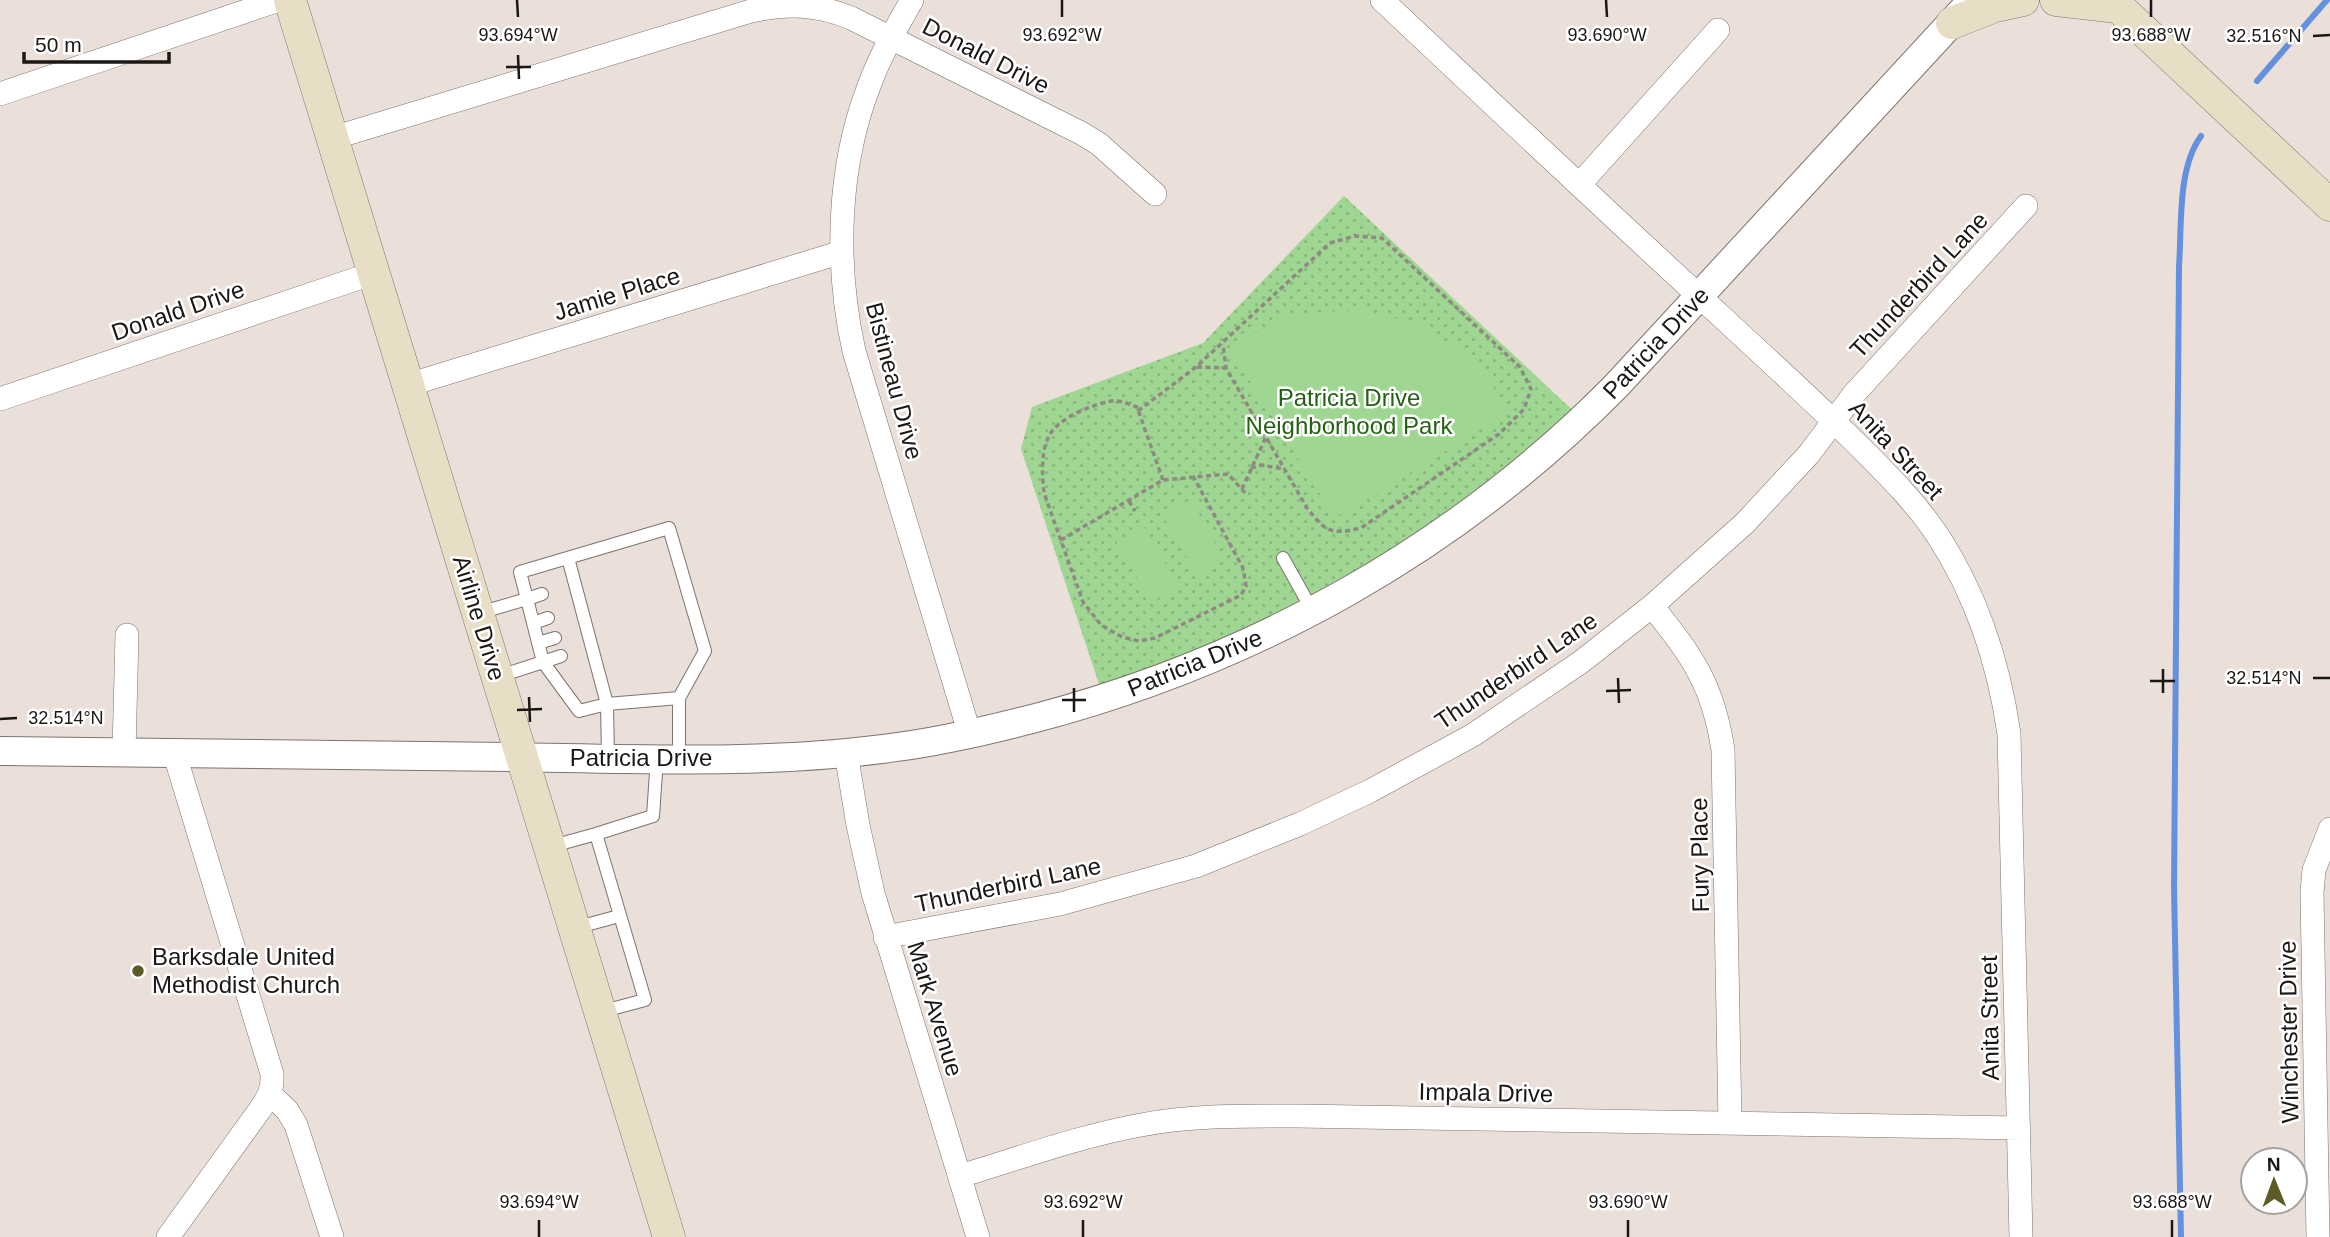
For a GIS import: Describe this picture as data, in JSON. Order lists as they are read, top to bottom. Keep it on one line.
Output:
{"streets":{"main road":["Airline Drive"],"street":["Donald Drive","Thunderbird Lane","Jamie Place","Patricia Drive","Bistineau Drive","Anita Street","Fury Place","Mark Avenue","Winchester Drive","Impala Drive"]},"crossings":[["Donald Drive","Bistineau Drive"],["Donald Drive","Airline Drive"],["Thunderbird Lane","Anita Street"],["Thunderbird Lane","Fury Place"],["Thunderbird Lane","Mark Avenue"],["Jamie Place","Bistineau Drive"],["Jamie Place","Airline Drive"],["Patricia Drive","Bistineau Drive"],["Patricia Drive","Anita Street"],["Patricia Drive","Airline Drive"],["Patricia Drive","Mark Avenue"],["Anita Street","Impala Drive"],["Fury Place","Impala Drive"],["Mark Avenue","Impala Drive"]],"parks":["Patricia Drive Neighborhood Park"],"places":["Barksdale United Methodist Church"],"scale_bar":"50 m","north":"top","coordinates":["93.694°W","93.692°W","93.690°W","93.688°W","32.516°N","32.514°N"]}
